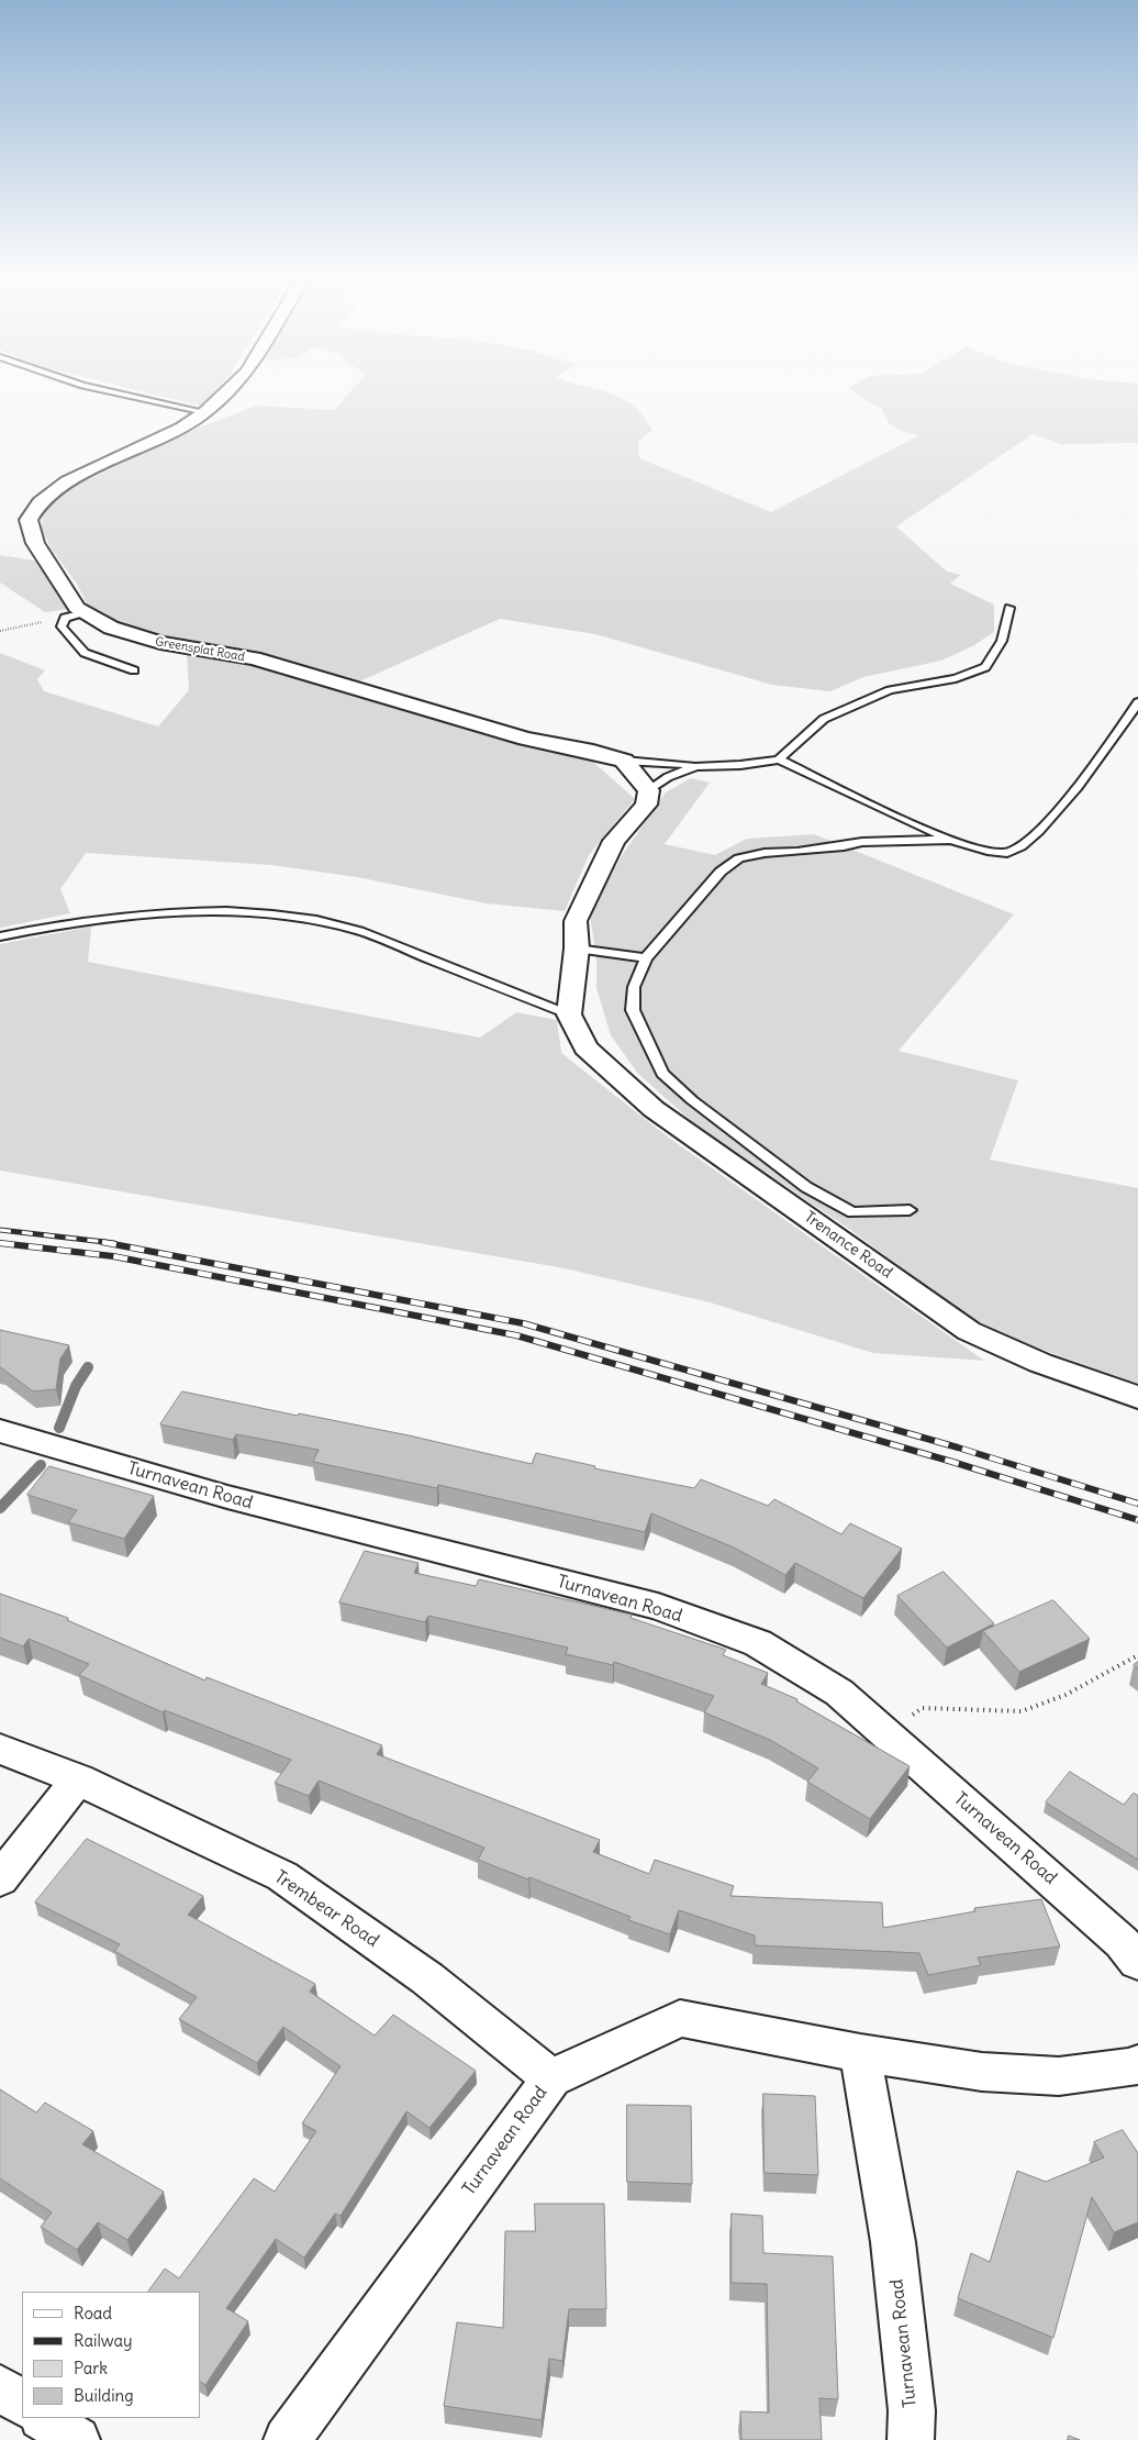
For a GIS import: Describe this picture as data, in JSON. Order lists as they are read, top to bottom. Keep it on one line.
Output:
{"streets":{"street":["Greensplat Road","Trenance Road","Turnavean Road","Trembear Road"]},"crossings":[["Turnavean Road","Trembear Road"]],"legend":["Road","Railway","Park","Building"]}
